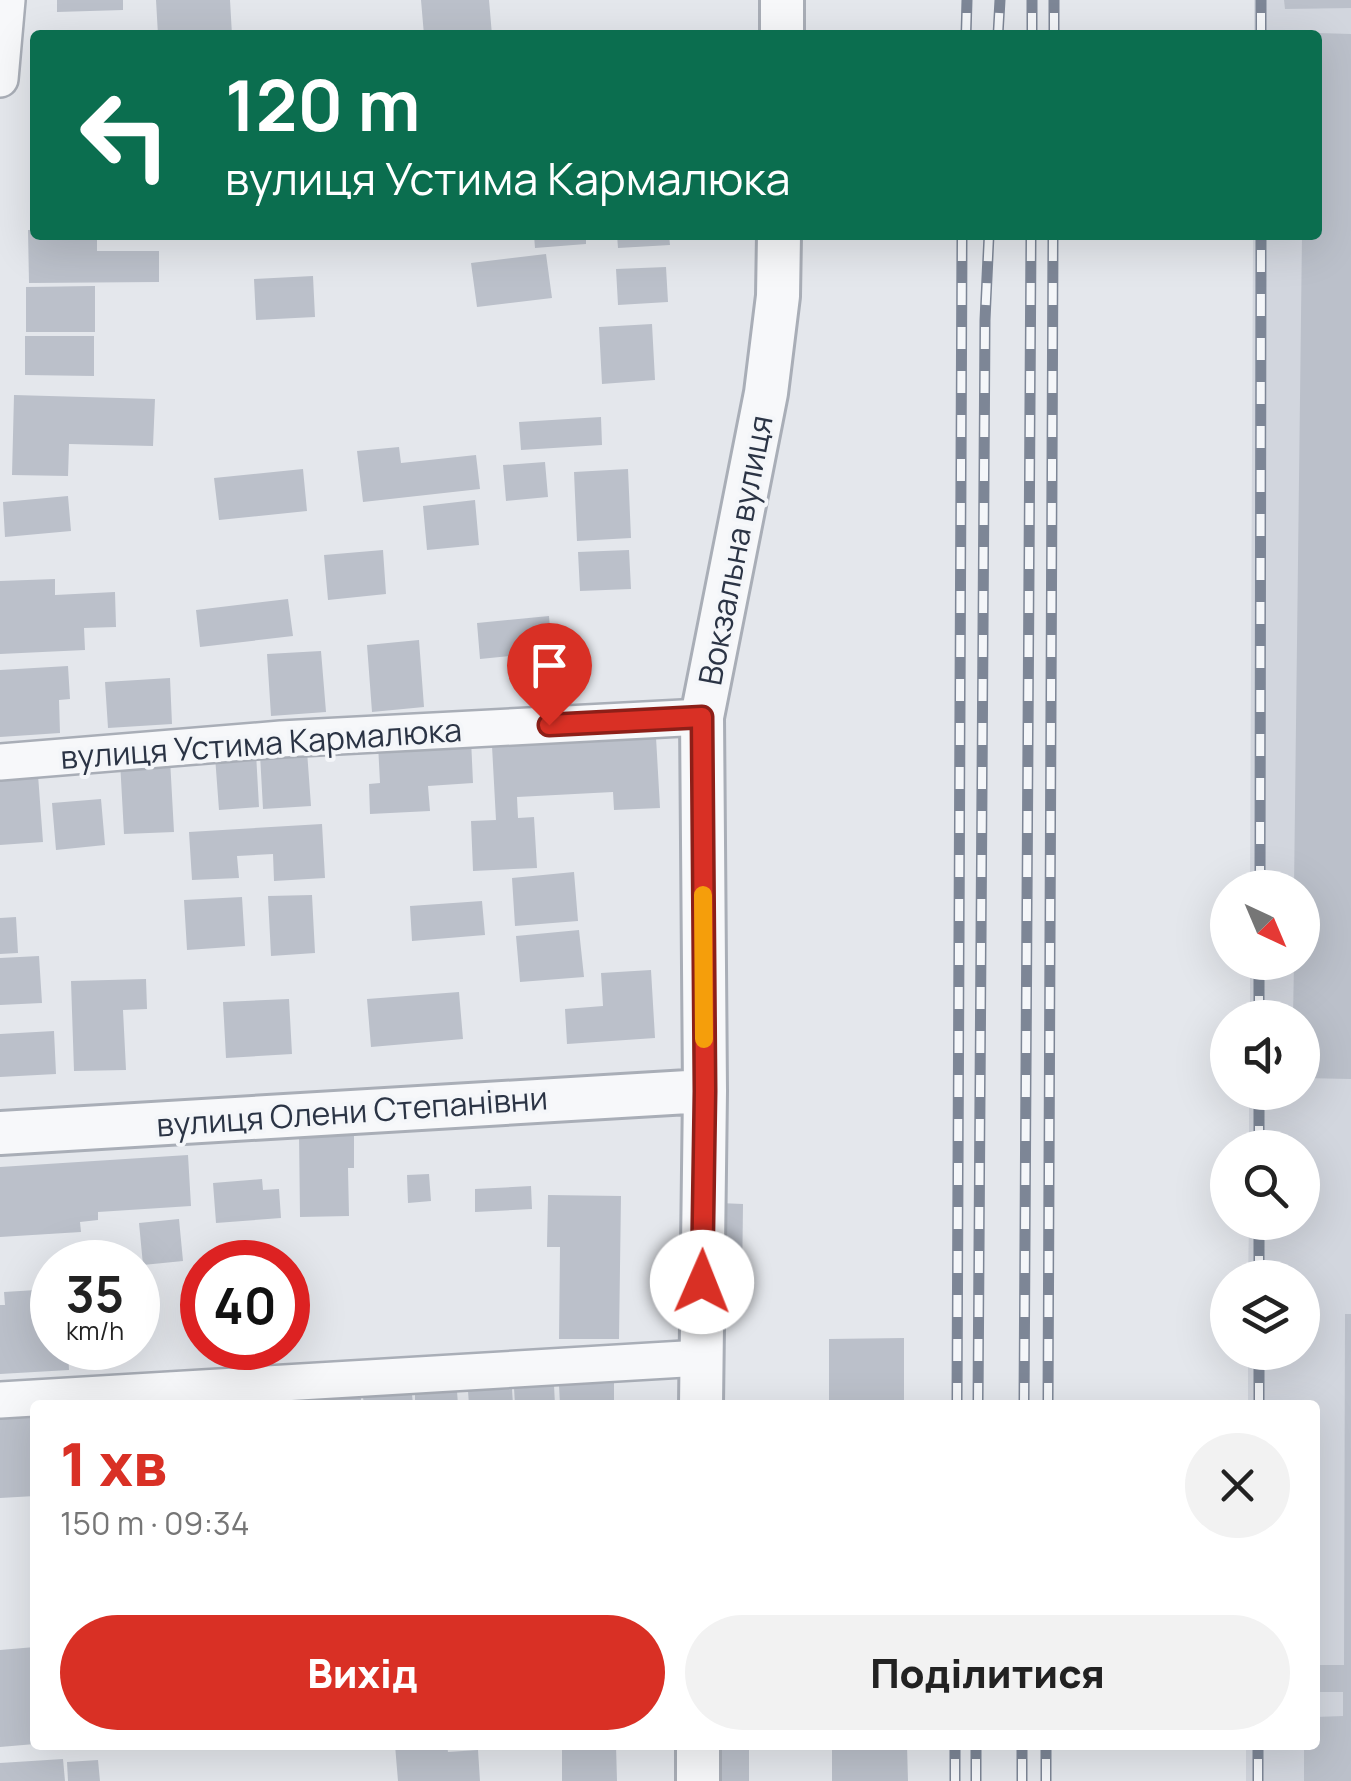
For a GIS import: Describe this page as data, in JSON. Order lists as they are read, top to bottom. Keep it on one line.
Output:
{"streets":{"street":["Вокзальна вулиця","вулиця Устима Кармалюка","вулиця Олени Степанівни"]},"crossings":[["Вокзальна вулиця","вулиця Устима Кармалюка"],["Вокзальна вулиця","вулиця Олени Степанівни"]],"north":"bottom right","page":{"turn":["120 m","вулиця Устима Кармалюка"],"speed":"35 km/h","limit":"40","heading":["1 хв","150 m · 09:34"],"buttons":["Вихід","Поділитися"]}}
